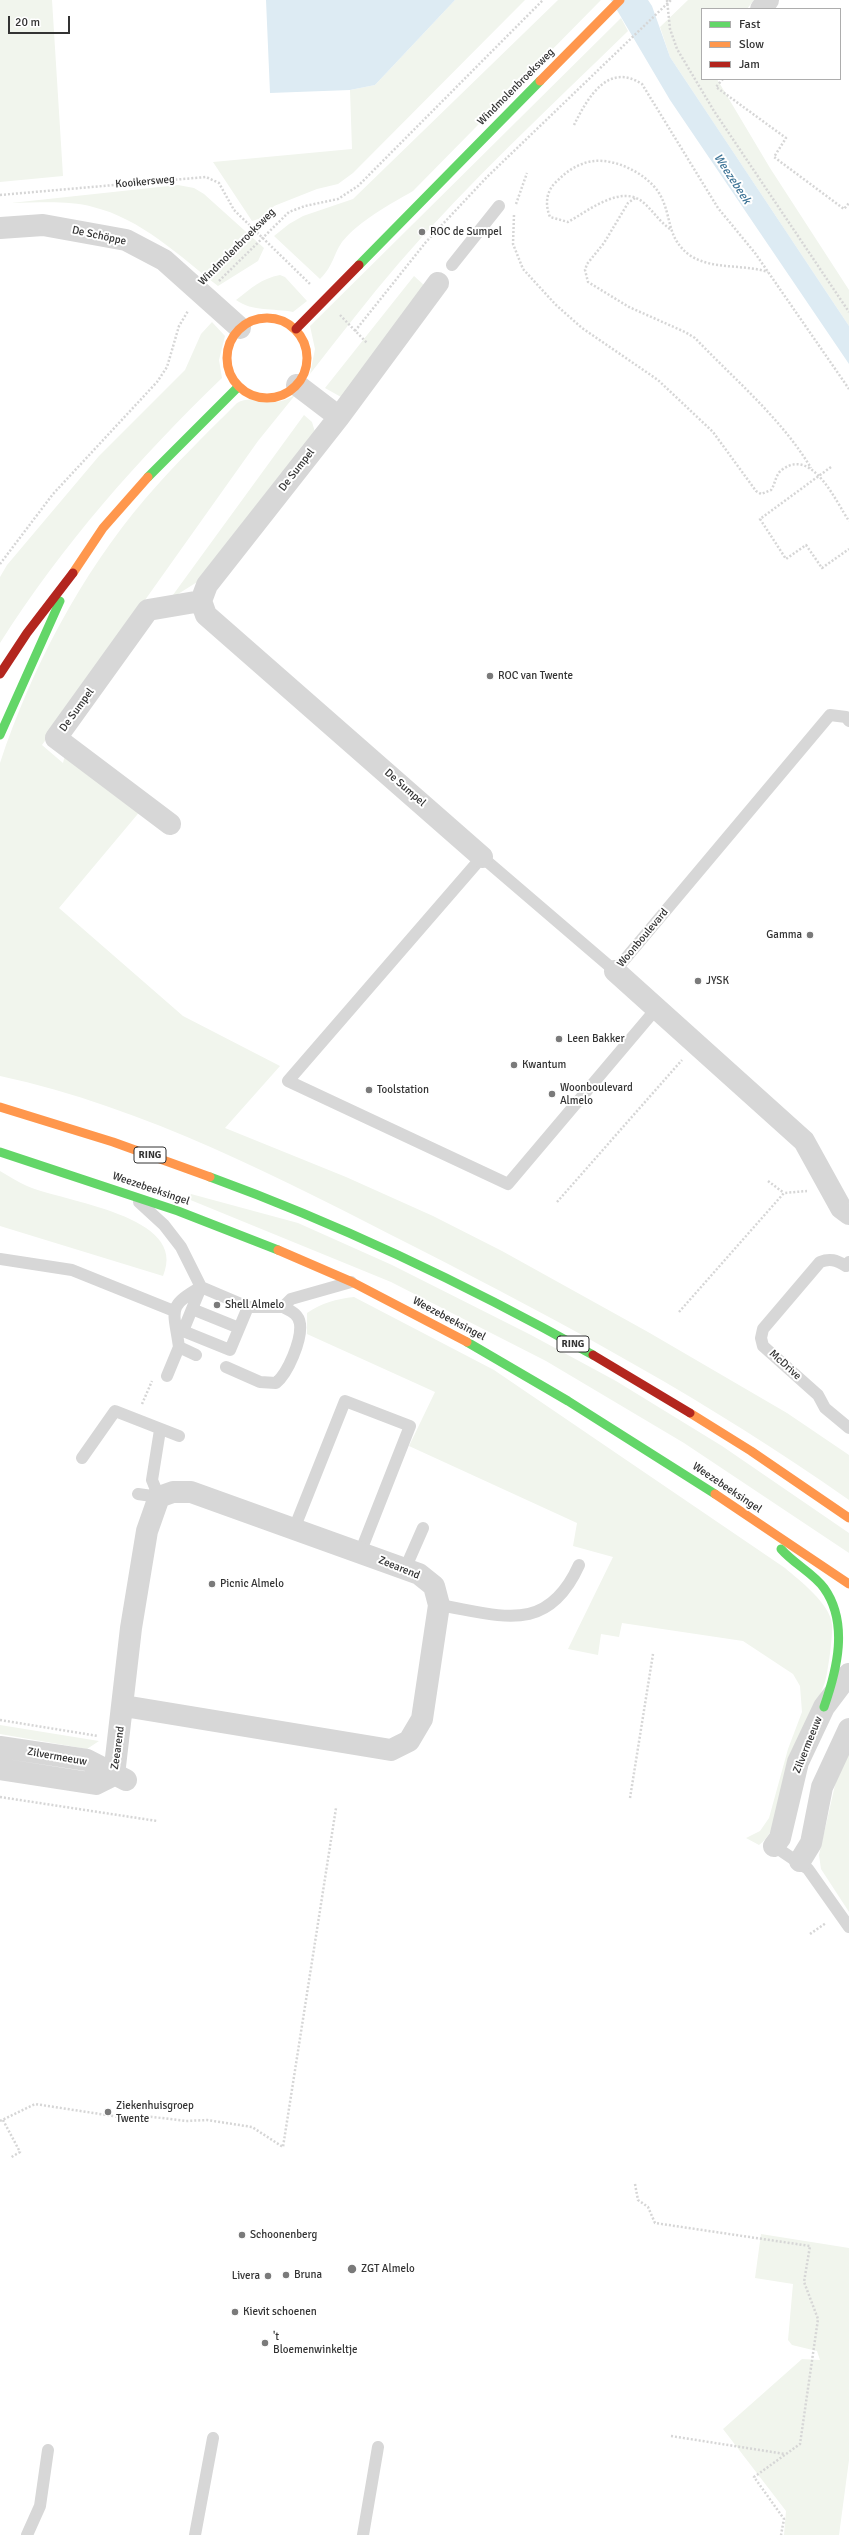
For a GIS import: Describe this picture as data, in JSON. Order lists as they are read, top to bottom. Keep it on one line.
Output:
{"streets":{"main road":["Windmolenbroeksweg","RING","Weezebeeksingel"],"street":["De Schöppe","De Sumpel","Woonboulevard","Zeearend","Zilvermeeuw"],"lane":["McDrive"],"path":["Kooikersweg"]},"crossings":[["Windmolenbroeksweg","Kooikersweg"],["Windmolenbroeksweg","De Schöppe"],["De Sumpel","Woonboulevard"],["Zeearend","Zilvermeeuw"]],"water":["Weezebeek"],"places":["ROC de Sumpel","ROC van Twente","Gamma","JYSK","Leen Bakker","Kwantum","Toolstation","Woonboulevard Almelo","Shell Almelo","Picnic Almelo","Ziekenhuisgroep Twente","Schoonenberg","ZGT Almelo","Bruna","Livera","Kievit schoenen","'t Bloemenwinkeltje"],"legend":["Fast","Slow","Jam"],"scale_bar":"20 m"}
